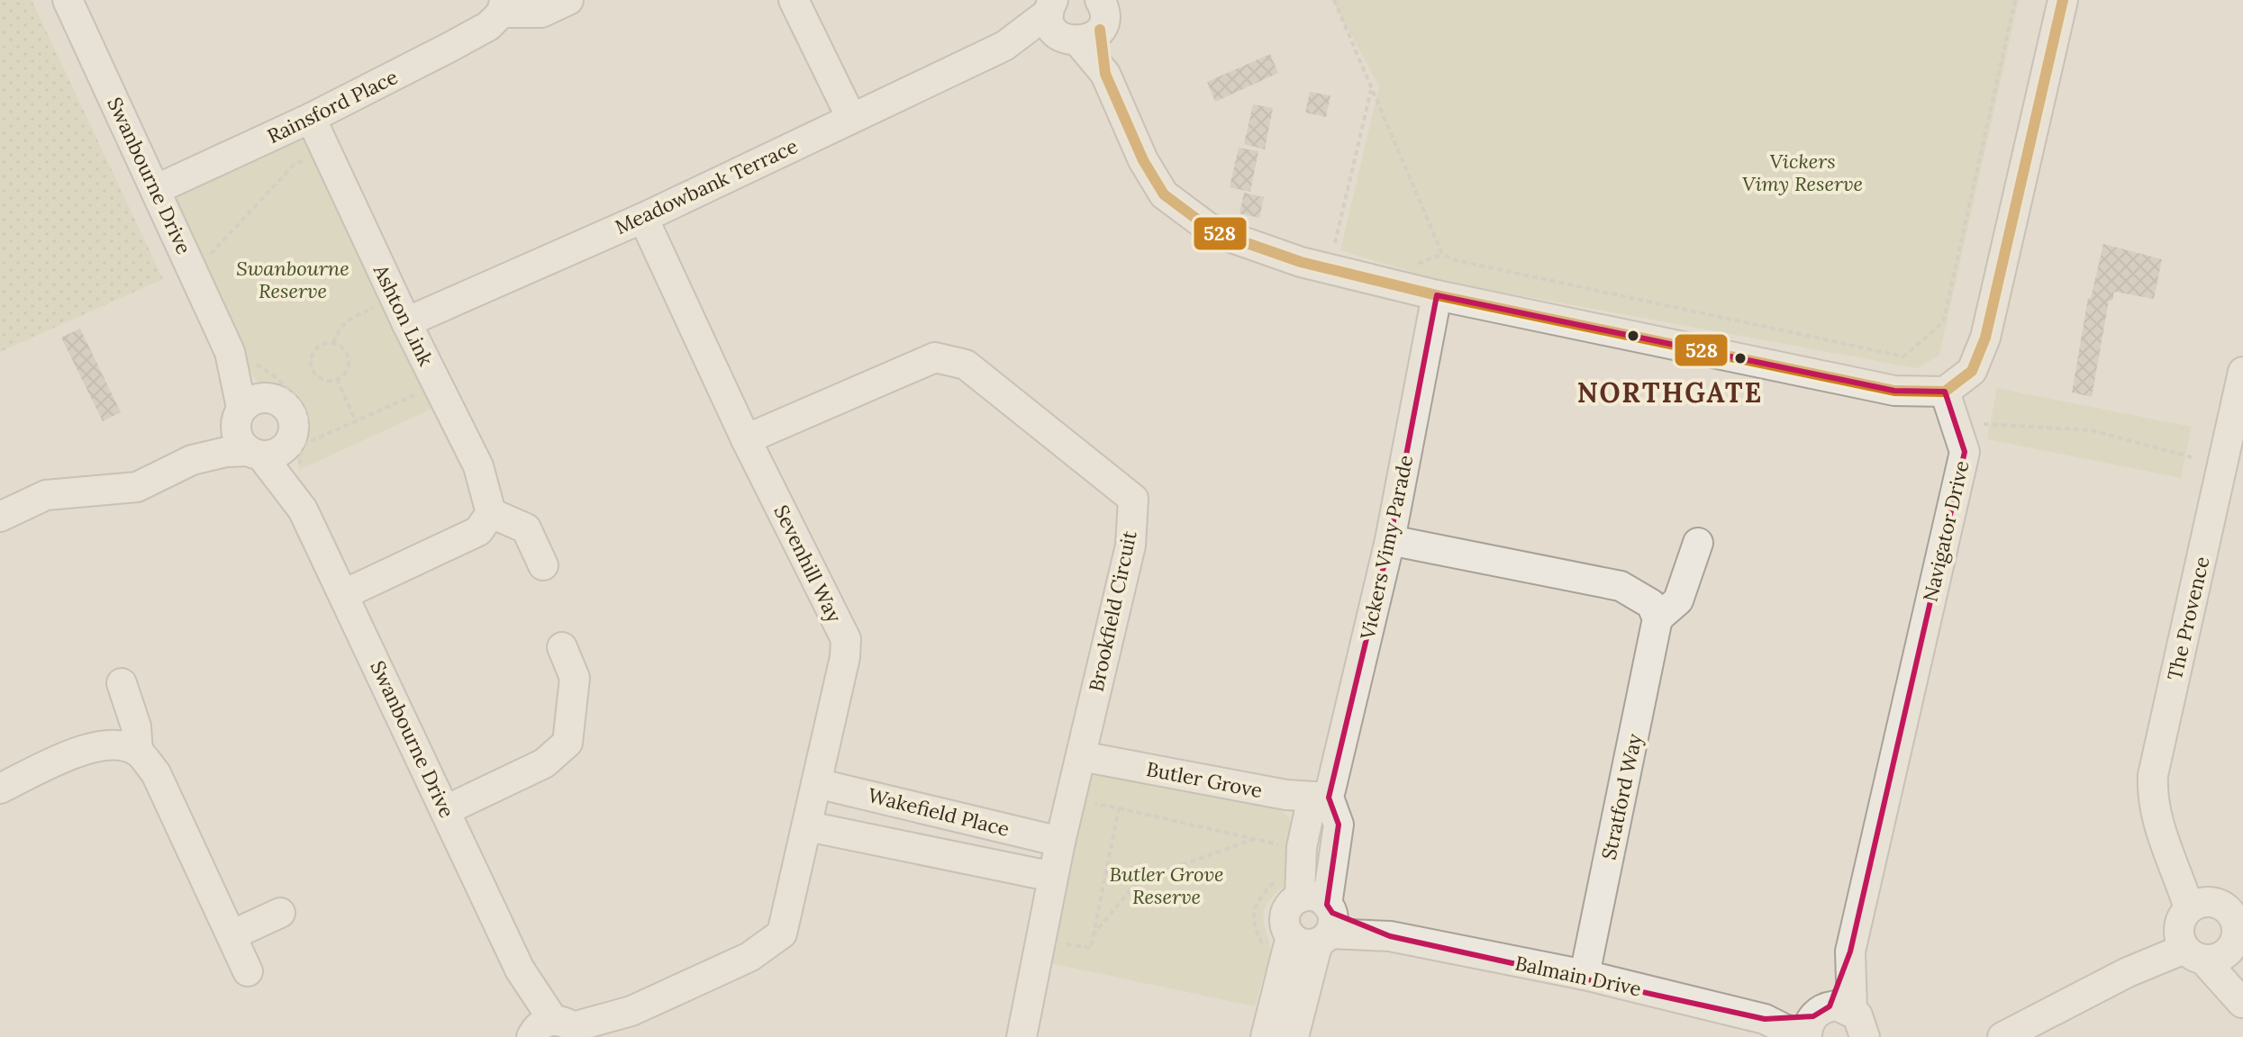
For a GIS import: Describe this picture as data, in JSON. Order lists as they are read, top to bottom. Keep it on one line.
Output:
{"streets":{"street":["Rainsford Place","Swanbourne Drive","Meadowbank Terrace","Ashton Link","Navigator Drive","Vickers Vimy Parade","Sevenhill Way","Brookfield Circuit","The Provence","Butler Grove","Stratford Way","Wakefield Place","Balmain Drive"]},"crossings":[["Rainsford Place","Swanbourne Drive"],["Rainsford Place","Ashton Link"],["Swanbourne Drive","Sevenhill Way"],["Meadowbank Terrace","Ashton Link"],["Meadowbank Terrace","Sevenhill Way"],["Navigator Drive","Balmain Drive"],["Vickers Vimy Parade","Butler Grove"],["Vickers Vimy Parade","Balmain Drive"],["Sevenhill Way","Brookfield Circuit"],["Sevenhill Way","Wakefield Place"],["Brookfield Circuit","Butler Grove"],["Brookfield Circuit","Wakefield Place"],["Stratford Way","Balmain Drive"]],"districts":["NORTHGATE"],"parks":["Vickers Vimy Reserve","Swanbourne Reserve","Butler Grove Reserve"],"lines":["transit line 528"]}
